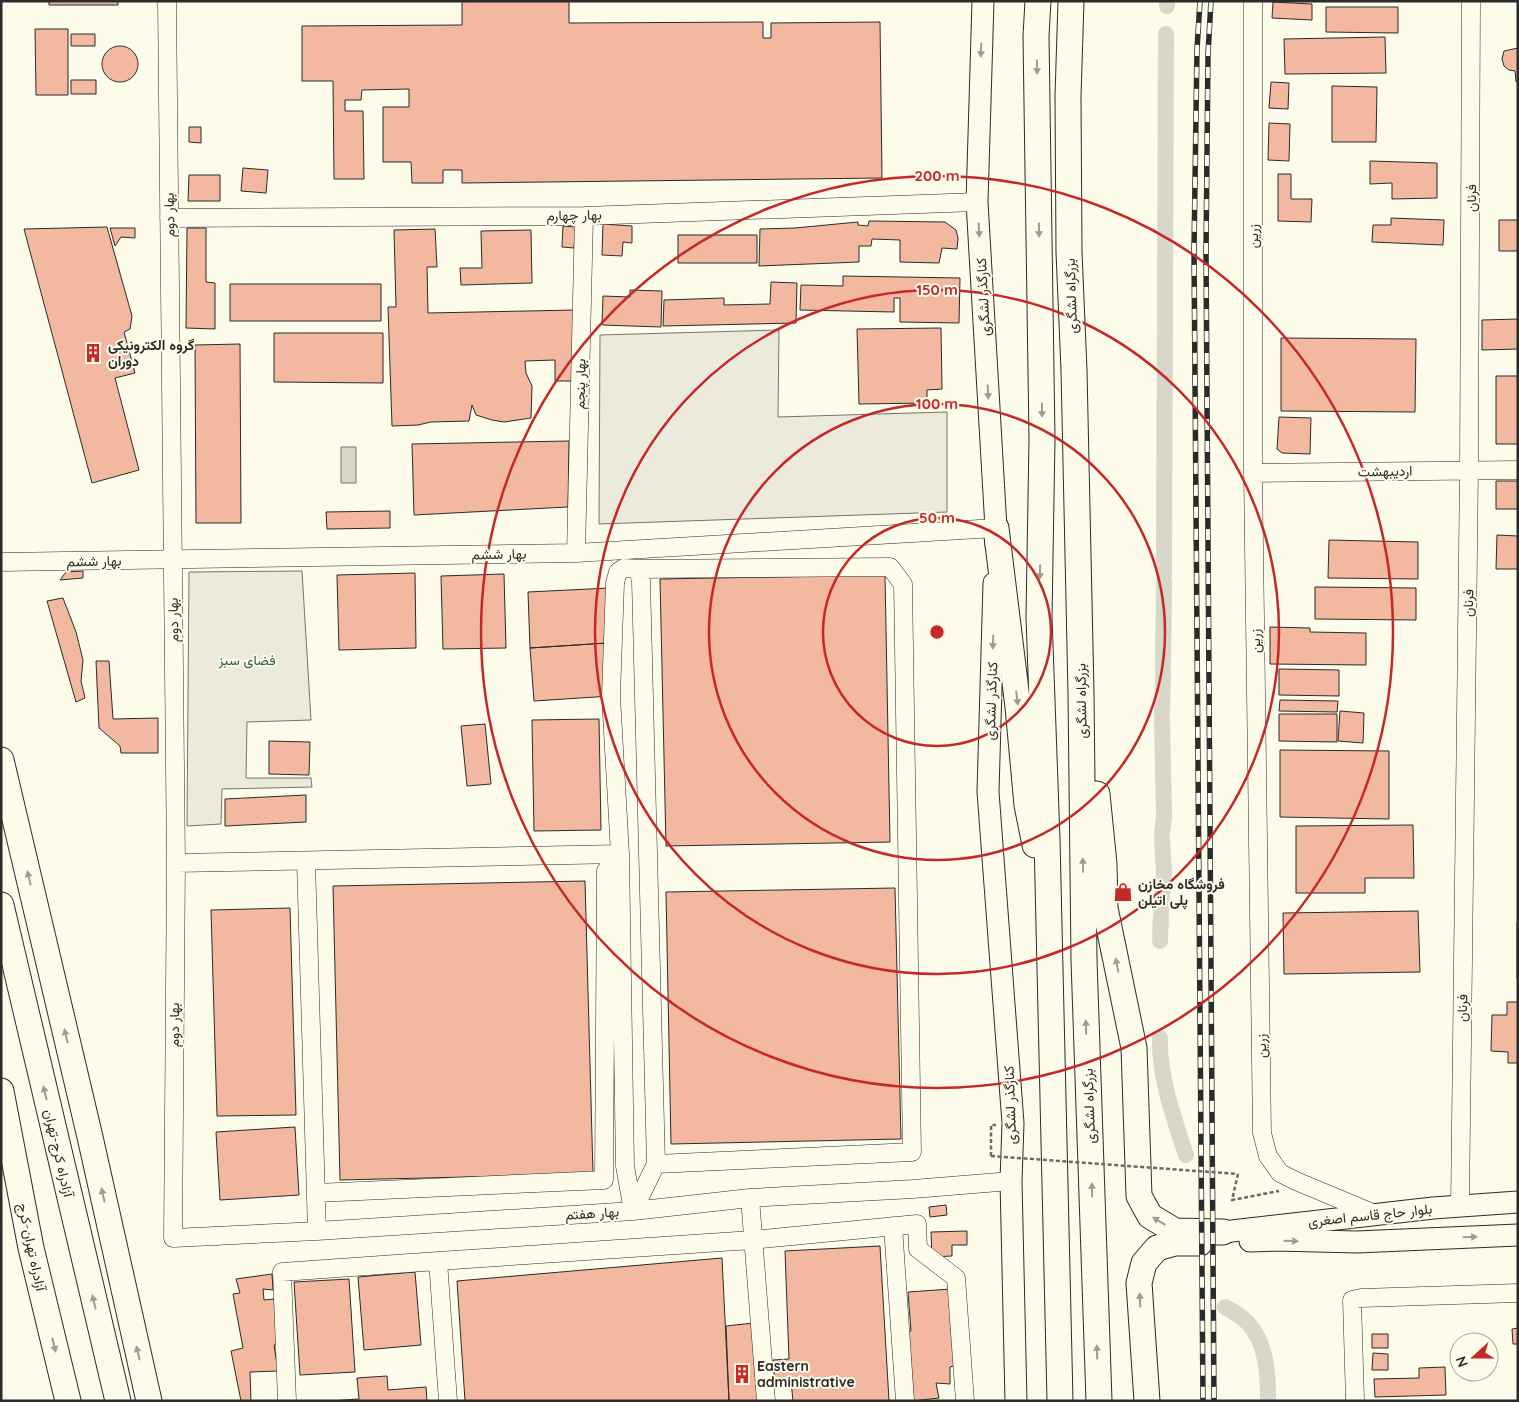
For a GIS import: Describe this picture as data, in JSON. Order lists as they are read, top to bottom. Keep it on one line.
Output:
{"streets":{"highway":["بزرگراه لشگری","آزادراه کرج-تهران","آزادراه تهران-کرج"],"main road":["کنارگذر لشگری","بلوار حاج قاسم اصغری"],"street":["فرنان","بهار دوم","بهار چهارم","زرین","بهار پنجم","اردیبهشت","بهار ششم","بهار هفتم"]},"crossings":[["فرنان","اردیبهشت"],["فرنان","بلوار حاج قاسم اصغری"],["بهار دوم","بهار چهارم"],["بهار دوم","بهار ششم"],["بهار دوم","بهار هفتم"],["بهار چهارم","کنارگذر لشگری"],["بهار چهارم","بهار پنجم"],["زرین","اردیبهشت"],["زرین","بلوار حاج قاسم اصغری"],["کنارگذر لشگری","بهار ششم"],["کنارگذر لشگری","بهار هفتم"],["بهار پنجم","بهار ششم"]],"one_way":["کنارگذر لشگری"],"parks":["فضای سبز"],"places":{"building":["گروه الکترونیکی دوران","Eastern administrative"],"shop":["فروشگاه مخازن پلی اتیلن"]},"north":"left","rings":["200 m","150 m","100 m","50 m"]}
